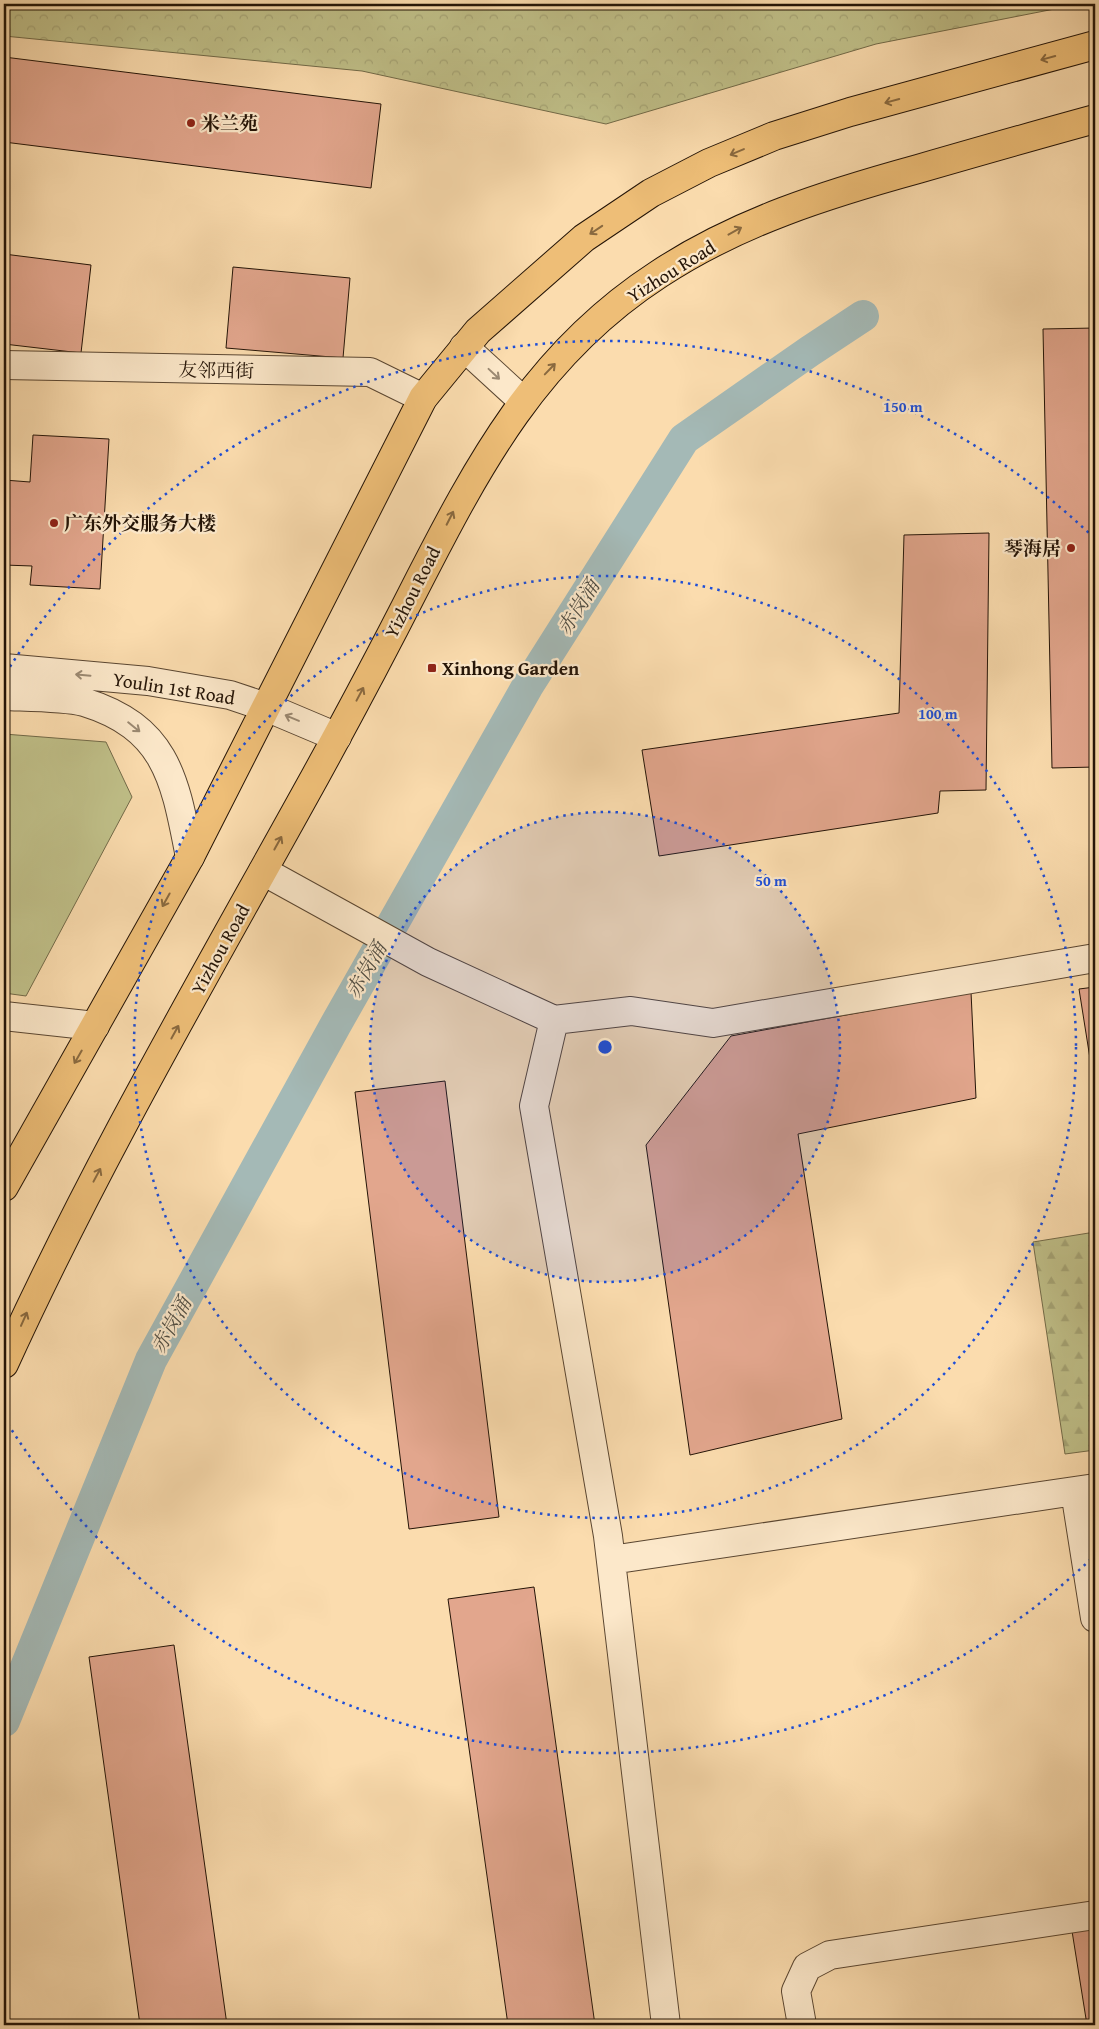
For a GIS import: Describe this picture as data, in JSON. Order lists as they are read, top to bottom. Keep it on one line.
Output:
{"streets":{"main road":["Yizhou Road"],"street":["友邻西街","Youlin 1st Road"]},"crossings":[["Yizhou Road","Youlin 1st Road"]],"water":["赤岗涌"],"places":{"other":["米兰苑","广东外交服务大楼","琴海居"],"transit":["Xinhong Garden"]},"rings":["150 m","100 m","50 m"]}
